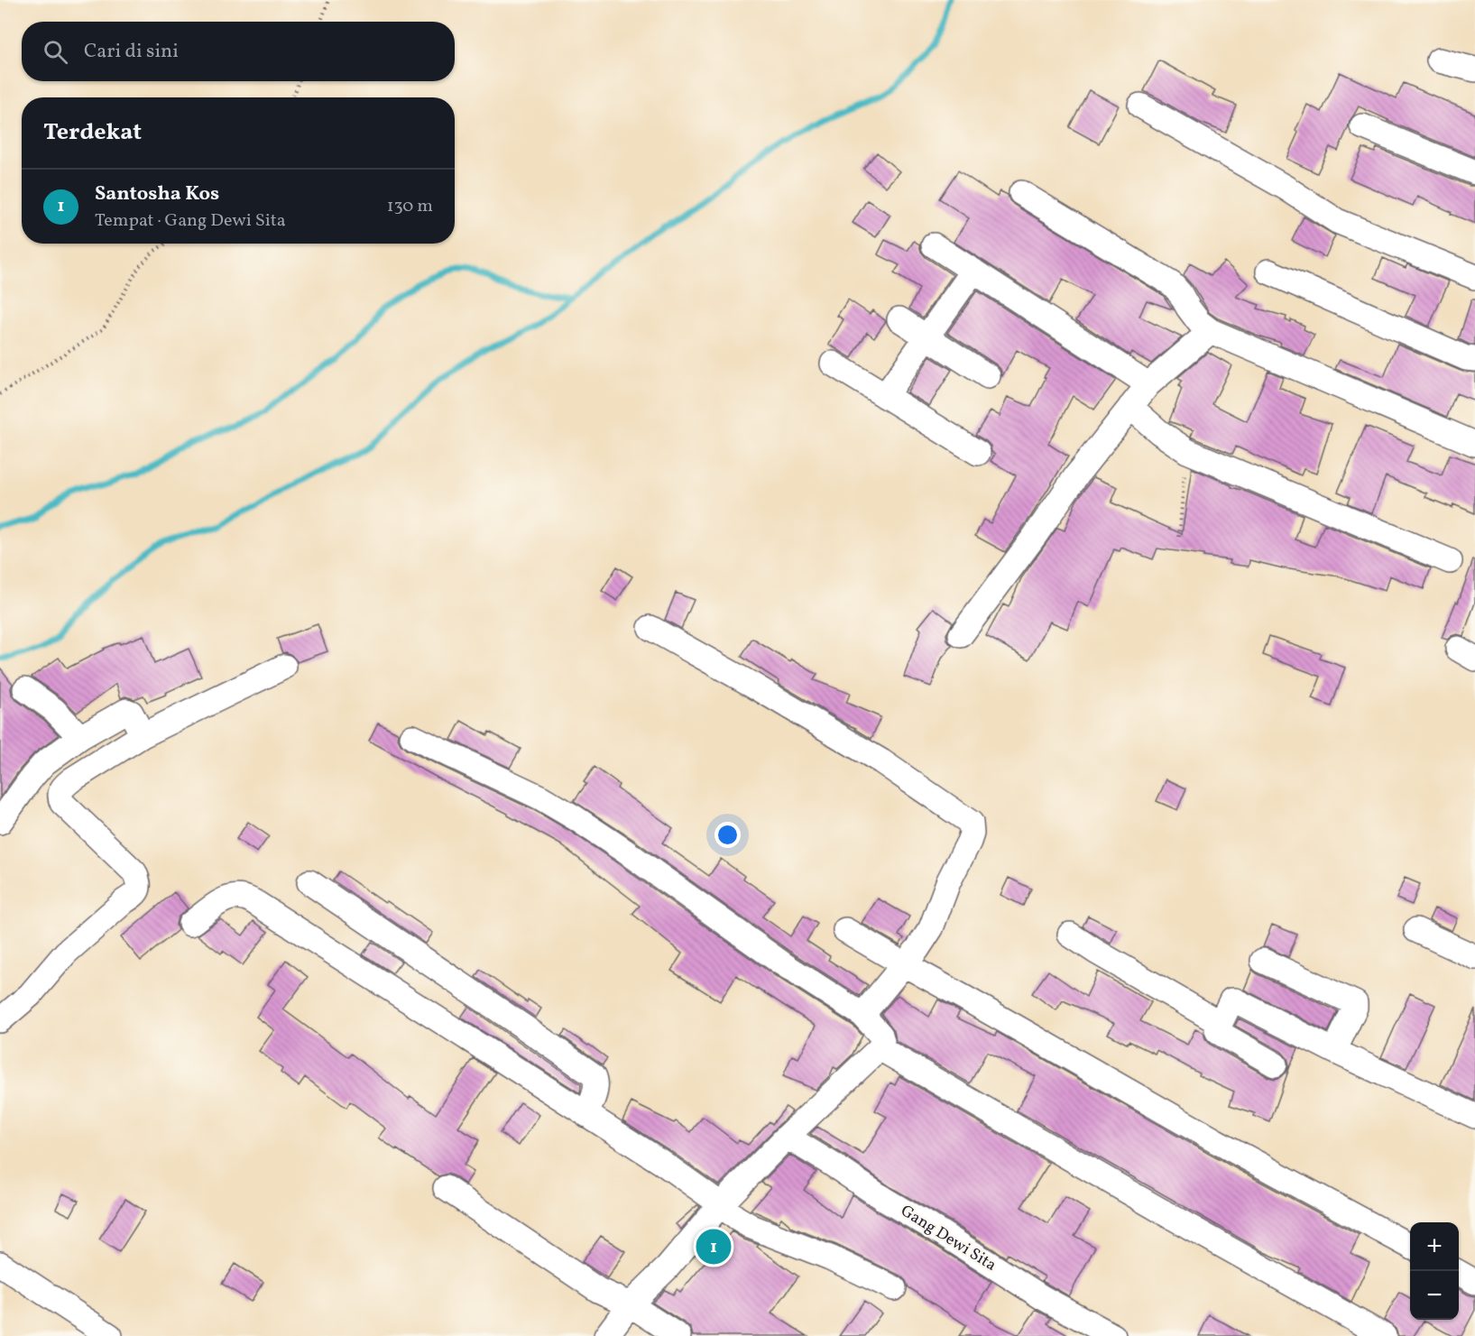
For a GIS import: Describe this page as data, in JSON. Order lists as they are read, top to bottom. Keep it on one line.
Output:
{"streets":{"street":["Gang Dewi Sita"]},"page":{"search":"Cari di sini","heading":"Terdekat","list":[{"mark":"1","name":"Santosha Kos","note":"Tempat · Gang Dewi Sita","value":"130 m"}],"map_buttons":["+","−"],"pins":"1"}}
